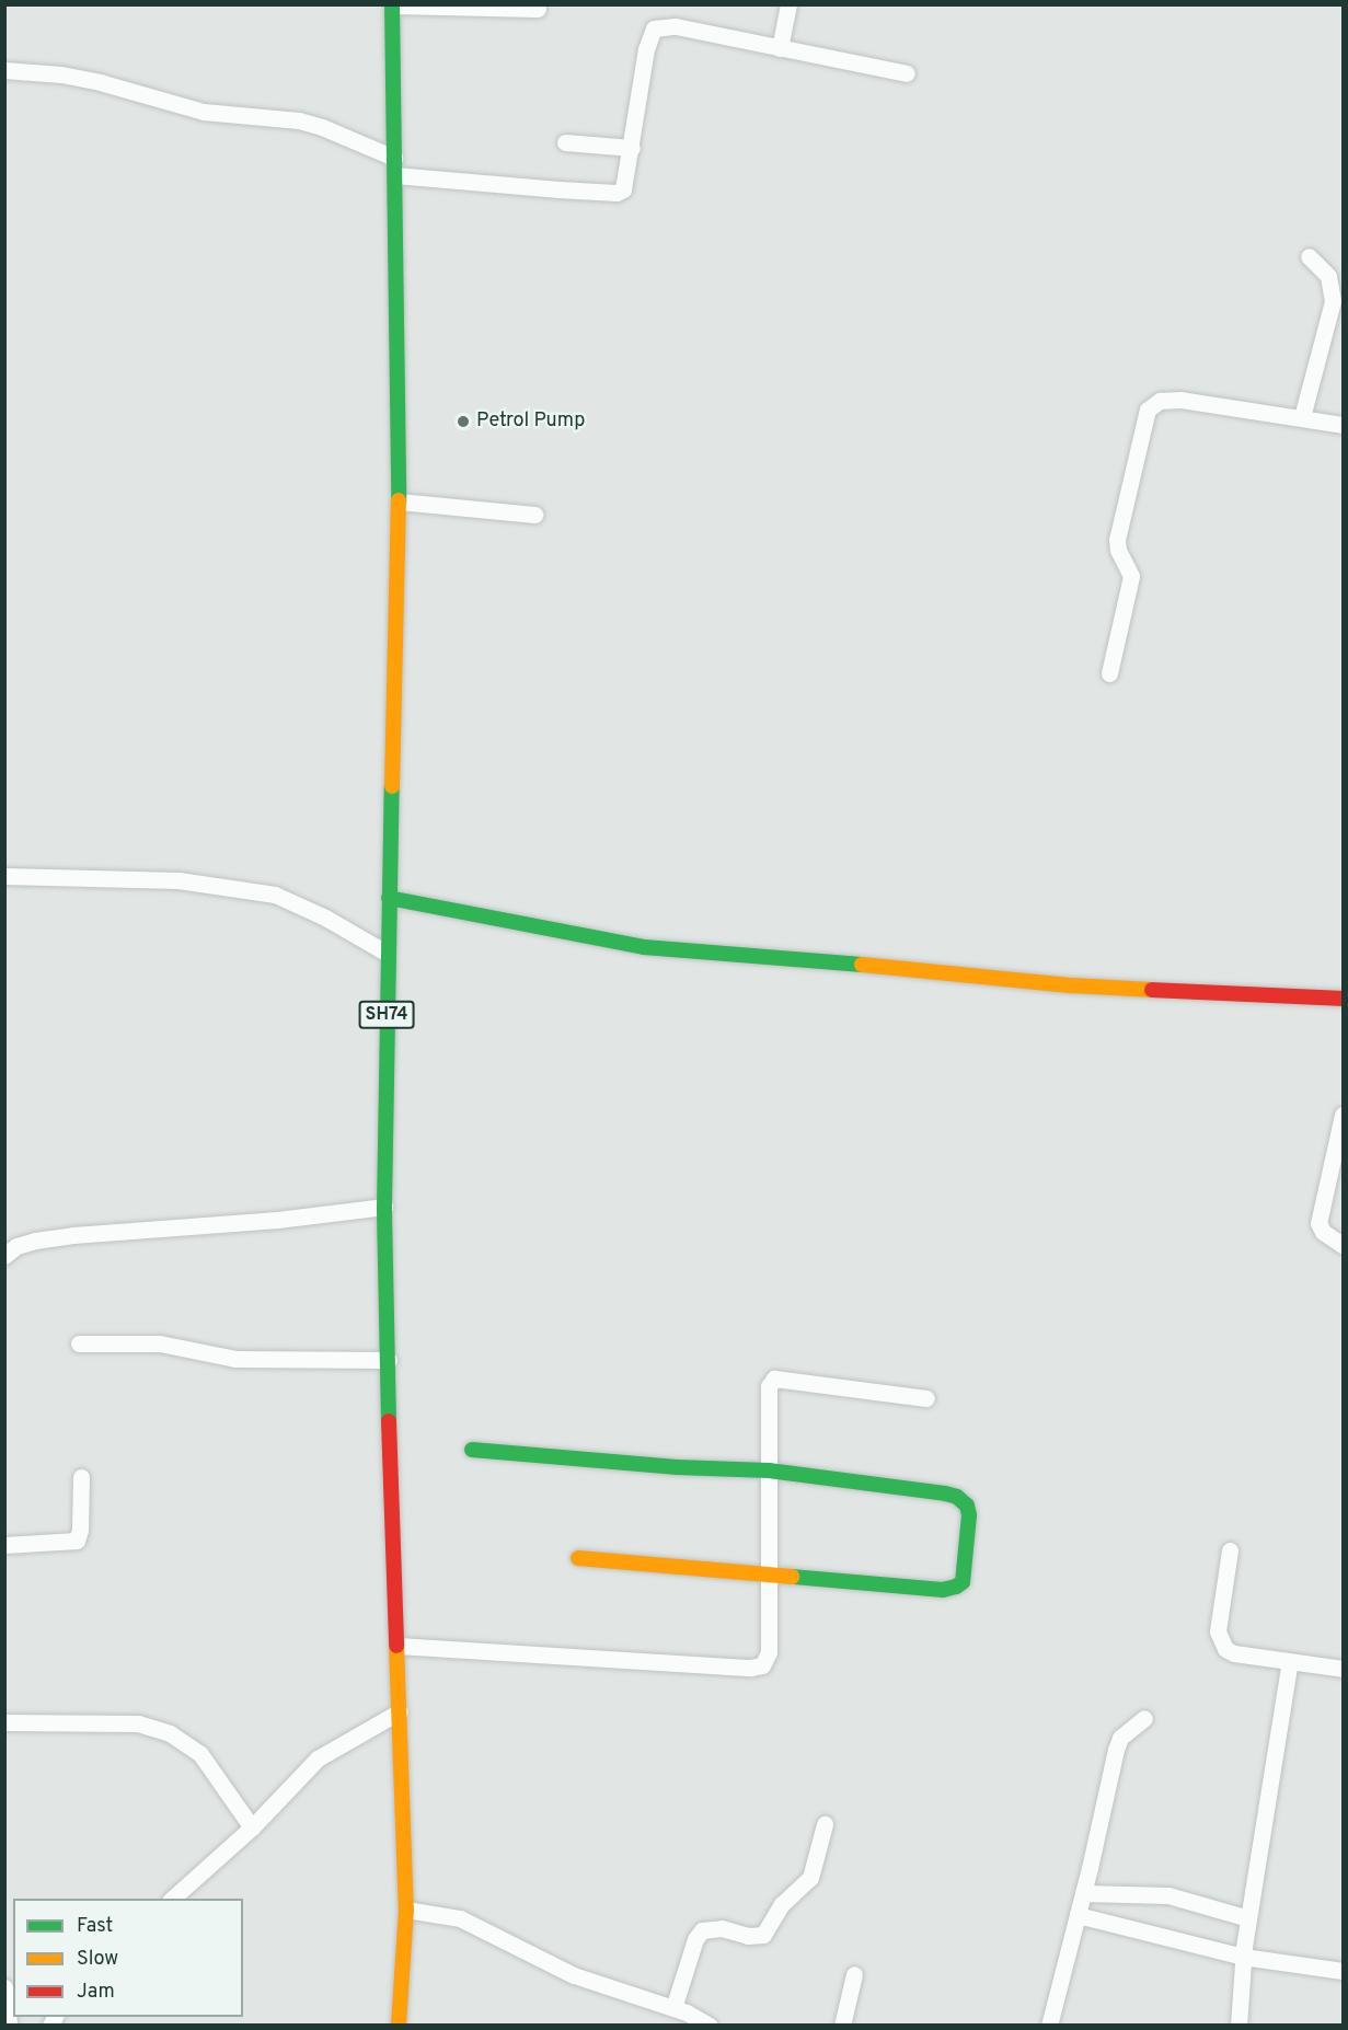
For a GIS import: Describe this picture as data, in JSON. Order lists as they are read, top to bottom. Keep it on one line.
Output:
{"streets":{"main road":["SH74"]},"places":["Petrol Pump"],"legend":["Fast","Slow","Jam"]}
